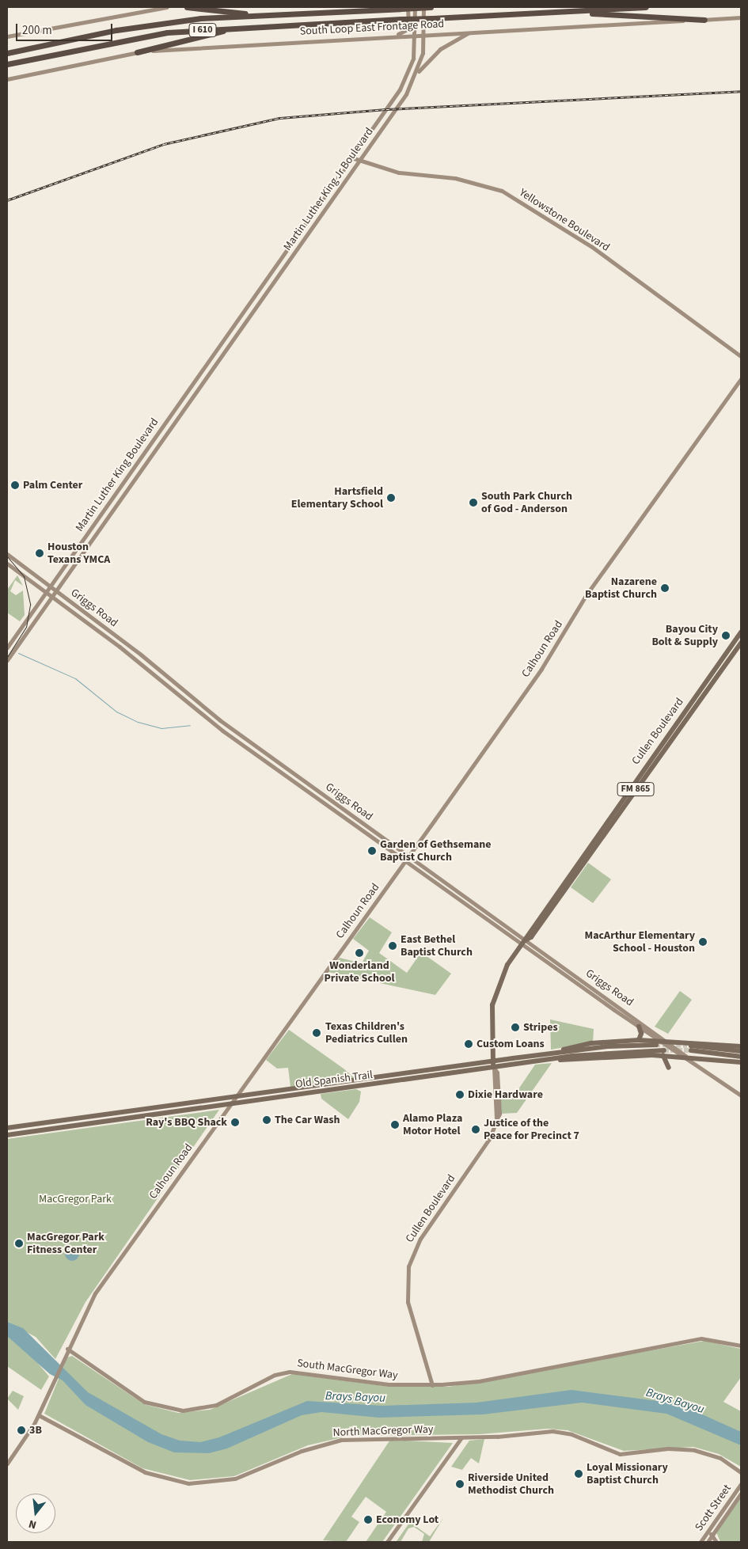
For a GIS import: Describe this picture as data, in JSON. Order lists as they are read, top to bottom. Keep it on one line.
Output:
{"streets":{"highway":["I 610"],"main road":["South Loop East Frontage Road","Martin Luther King Jr Boulevard","Yellowstone Boulevard","Martin Luther King Boulevard","Griggs Road","Calhoun Road","Cullen Boulevard","FM 865","Old Spanish Trail","South MacGregor Way","North MacGregor Way","Scott Street"]},"crossings":[["South Loop East Frontage Road","Martin Luther King Jr Boulevard"],["Martin Luther King Jr Boulevard","Yellowstone Boulevard"],["Martin Luther King Jr Boulevard","Martin Luther King Boulevard"],["Martin Luther King Boulevard","Griggs Road"],["Griggs Road","Calhoun Road"],["Griggs Road","Cullen Boulevard"],["Griggs Road","Old Spanish Trail"],["Calhoun Road","Old Spanish Trail"],["Calhoun Road","South MacGregor Way"],["Calhoun Road","North MacGregor Way"],["Cullen Boulevard","Old Spanish Trail"],["Cullen Boulevard","South MacGregor Way"]],"water":["Brays Bayou"],"parks":["MacGregor Park"],"places":["Palm Center","Hartsfield Elementary School","South Park Church of God - Anderson","Houston Texans YMCA","Nazarene Baptist Church","Bayou City Bolt & Supply","Garden of Gethsemane Baptist Church","MacArthur Elementary School - Houston","East Bethel Baptist Church","Wonderland Private School","Stripes","Texas Children's Pediatrics Cullen","Custom Loans","Dixie Hardware","The Car Wash","Ray's BBQ Shack","Alamo Plaza Motor Hotel","Justice of the Peace for Precinct 7","MacGregor Park Fitness Center","3B","Loyal Missionary Baptist Church","Riverside United Methodist Church","Economy Lot"],"scale_bar":"200 m","north":"bottom"}
